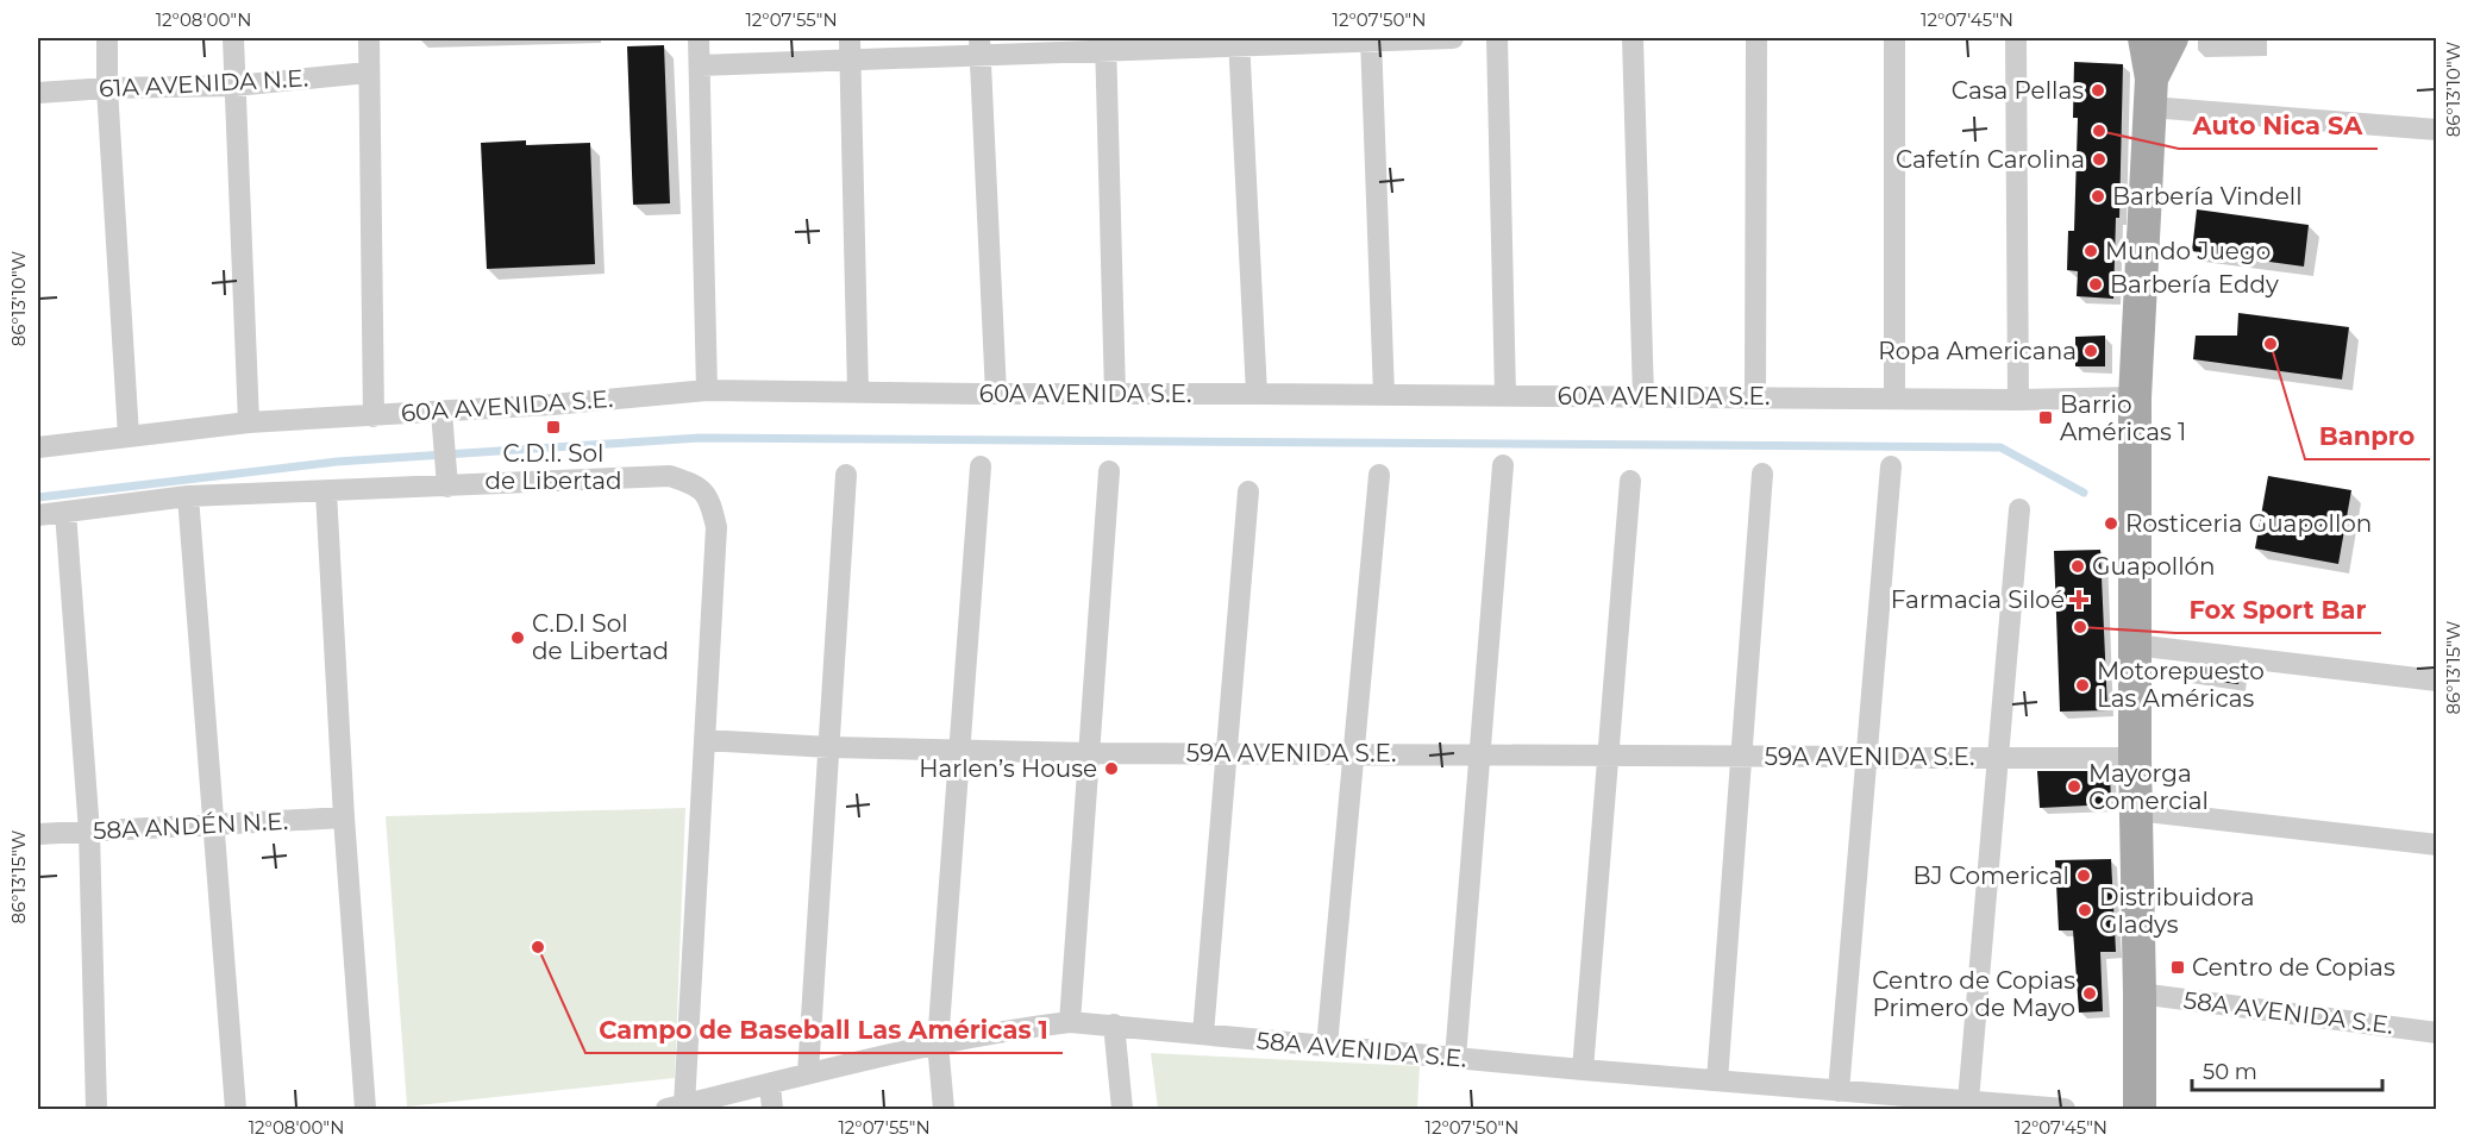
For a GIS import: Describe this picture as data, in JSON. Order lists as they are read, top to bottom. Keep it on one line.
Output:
{"streets":{"street":["61A AVENIDA N.E.","60A AVENIDA S.E.","59A AVENIDA S.E.","58A ANDÉN N.E.","58A AVENIDA S.E."]},"places":{"other":["Casa Pellas","Auto Nica SA","Cafetín Carolina","Barbería Vindell","Mundo Juego","Barbería Eddy","Banpro","Ropa Americana","Rosticeria Guapollon","Guapollón","Fox Sport Bar","C.D.I Sol de Libertad","Motorepuesto Las Américas","Harlen’s House","Mayorga Comercial","BJ Comerical","Distribuidora Gladys","Campo de Baseball Las Américas 1","Centro de Copias Primero de Mayo"],"transit":["Barrio Américas 1","C.D.I. Sol de Libertad","Centro de Copias"],"health":["Farmacia Siloé"]},"scale_bar":"50 m","coordinates":["12°08'00\"N","12°07'55\"N","12°07'50\"N","12°07'45\"N","86°13'10\"W","86°13'15\"W"]}
